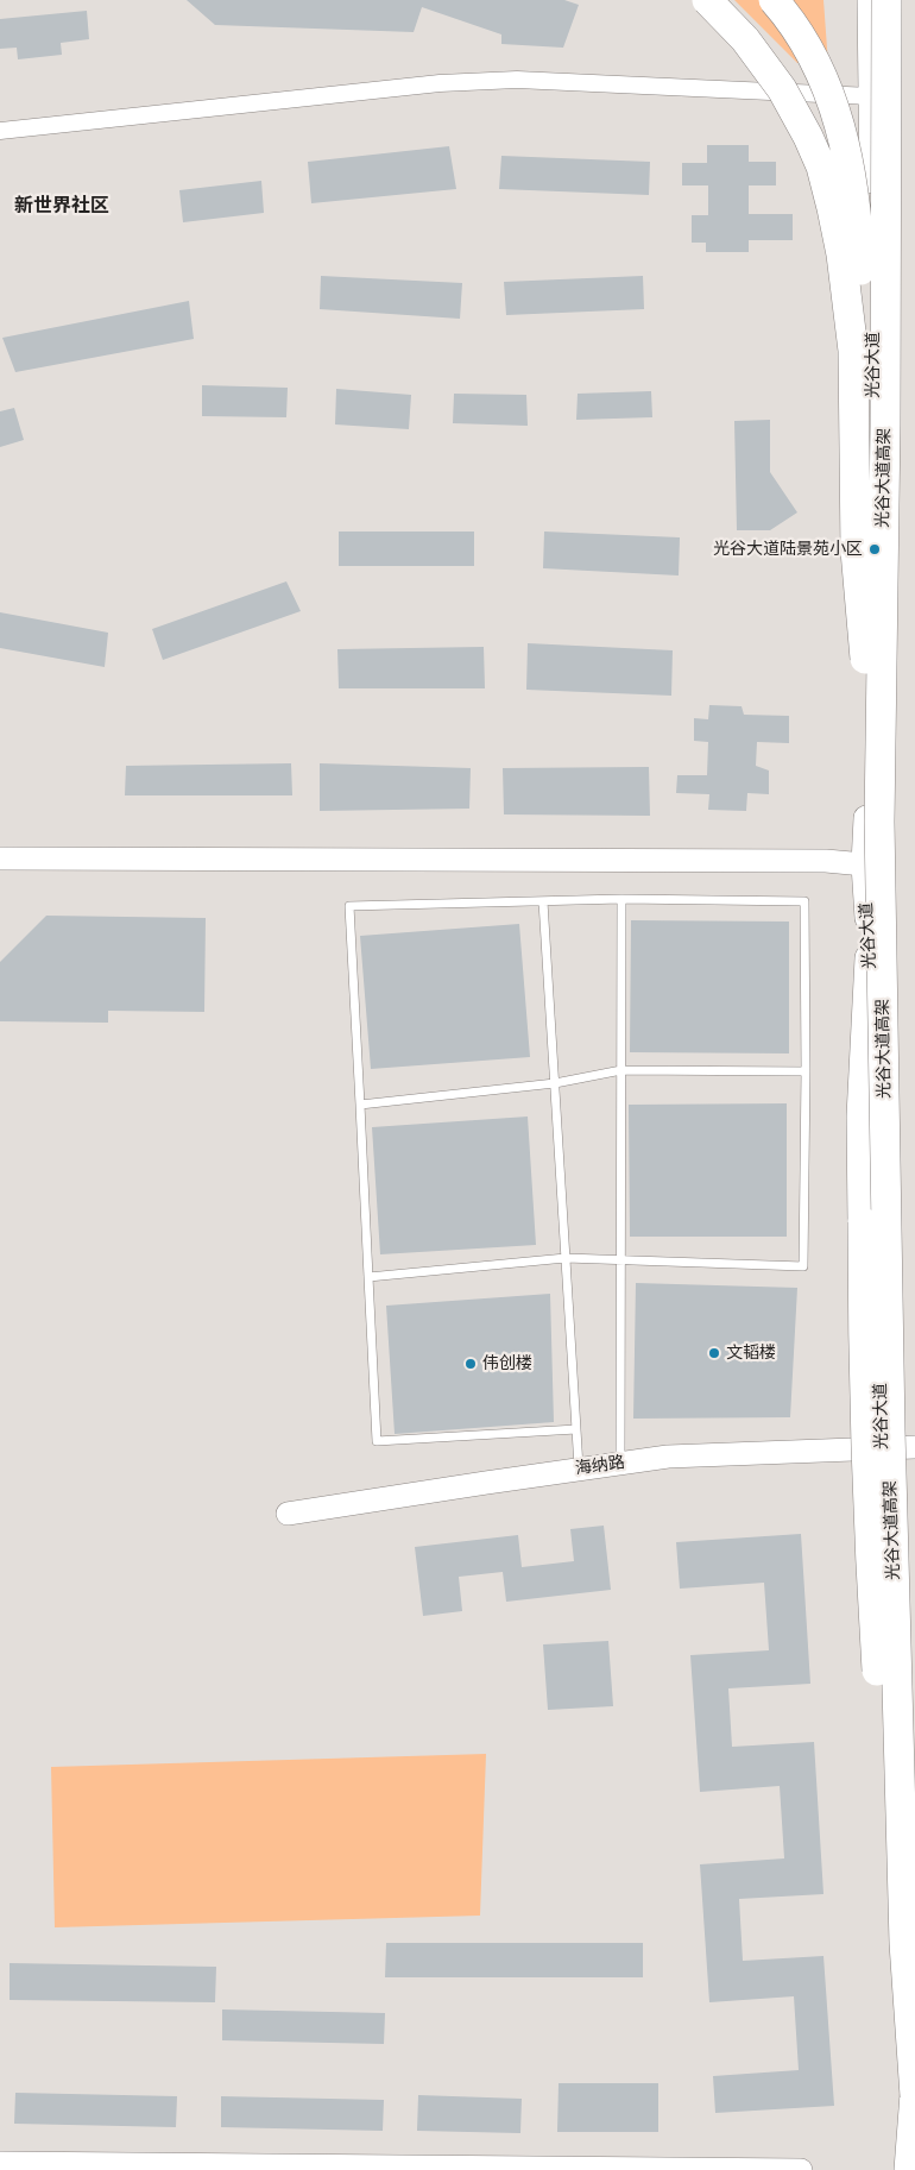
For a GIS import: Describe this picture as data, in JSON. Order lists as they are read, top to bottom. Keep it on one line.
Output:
{"streets":{"highway":["光谷大道高架"],"main road":["光谷大道","海纳路"]},"crossings":[["光谷大道","海纳路"]],"districts":["新世界社区"],"places":["光谷大道陆景苑小区","文韬楼","伟创楼"]}
